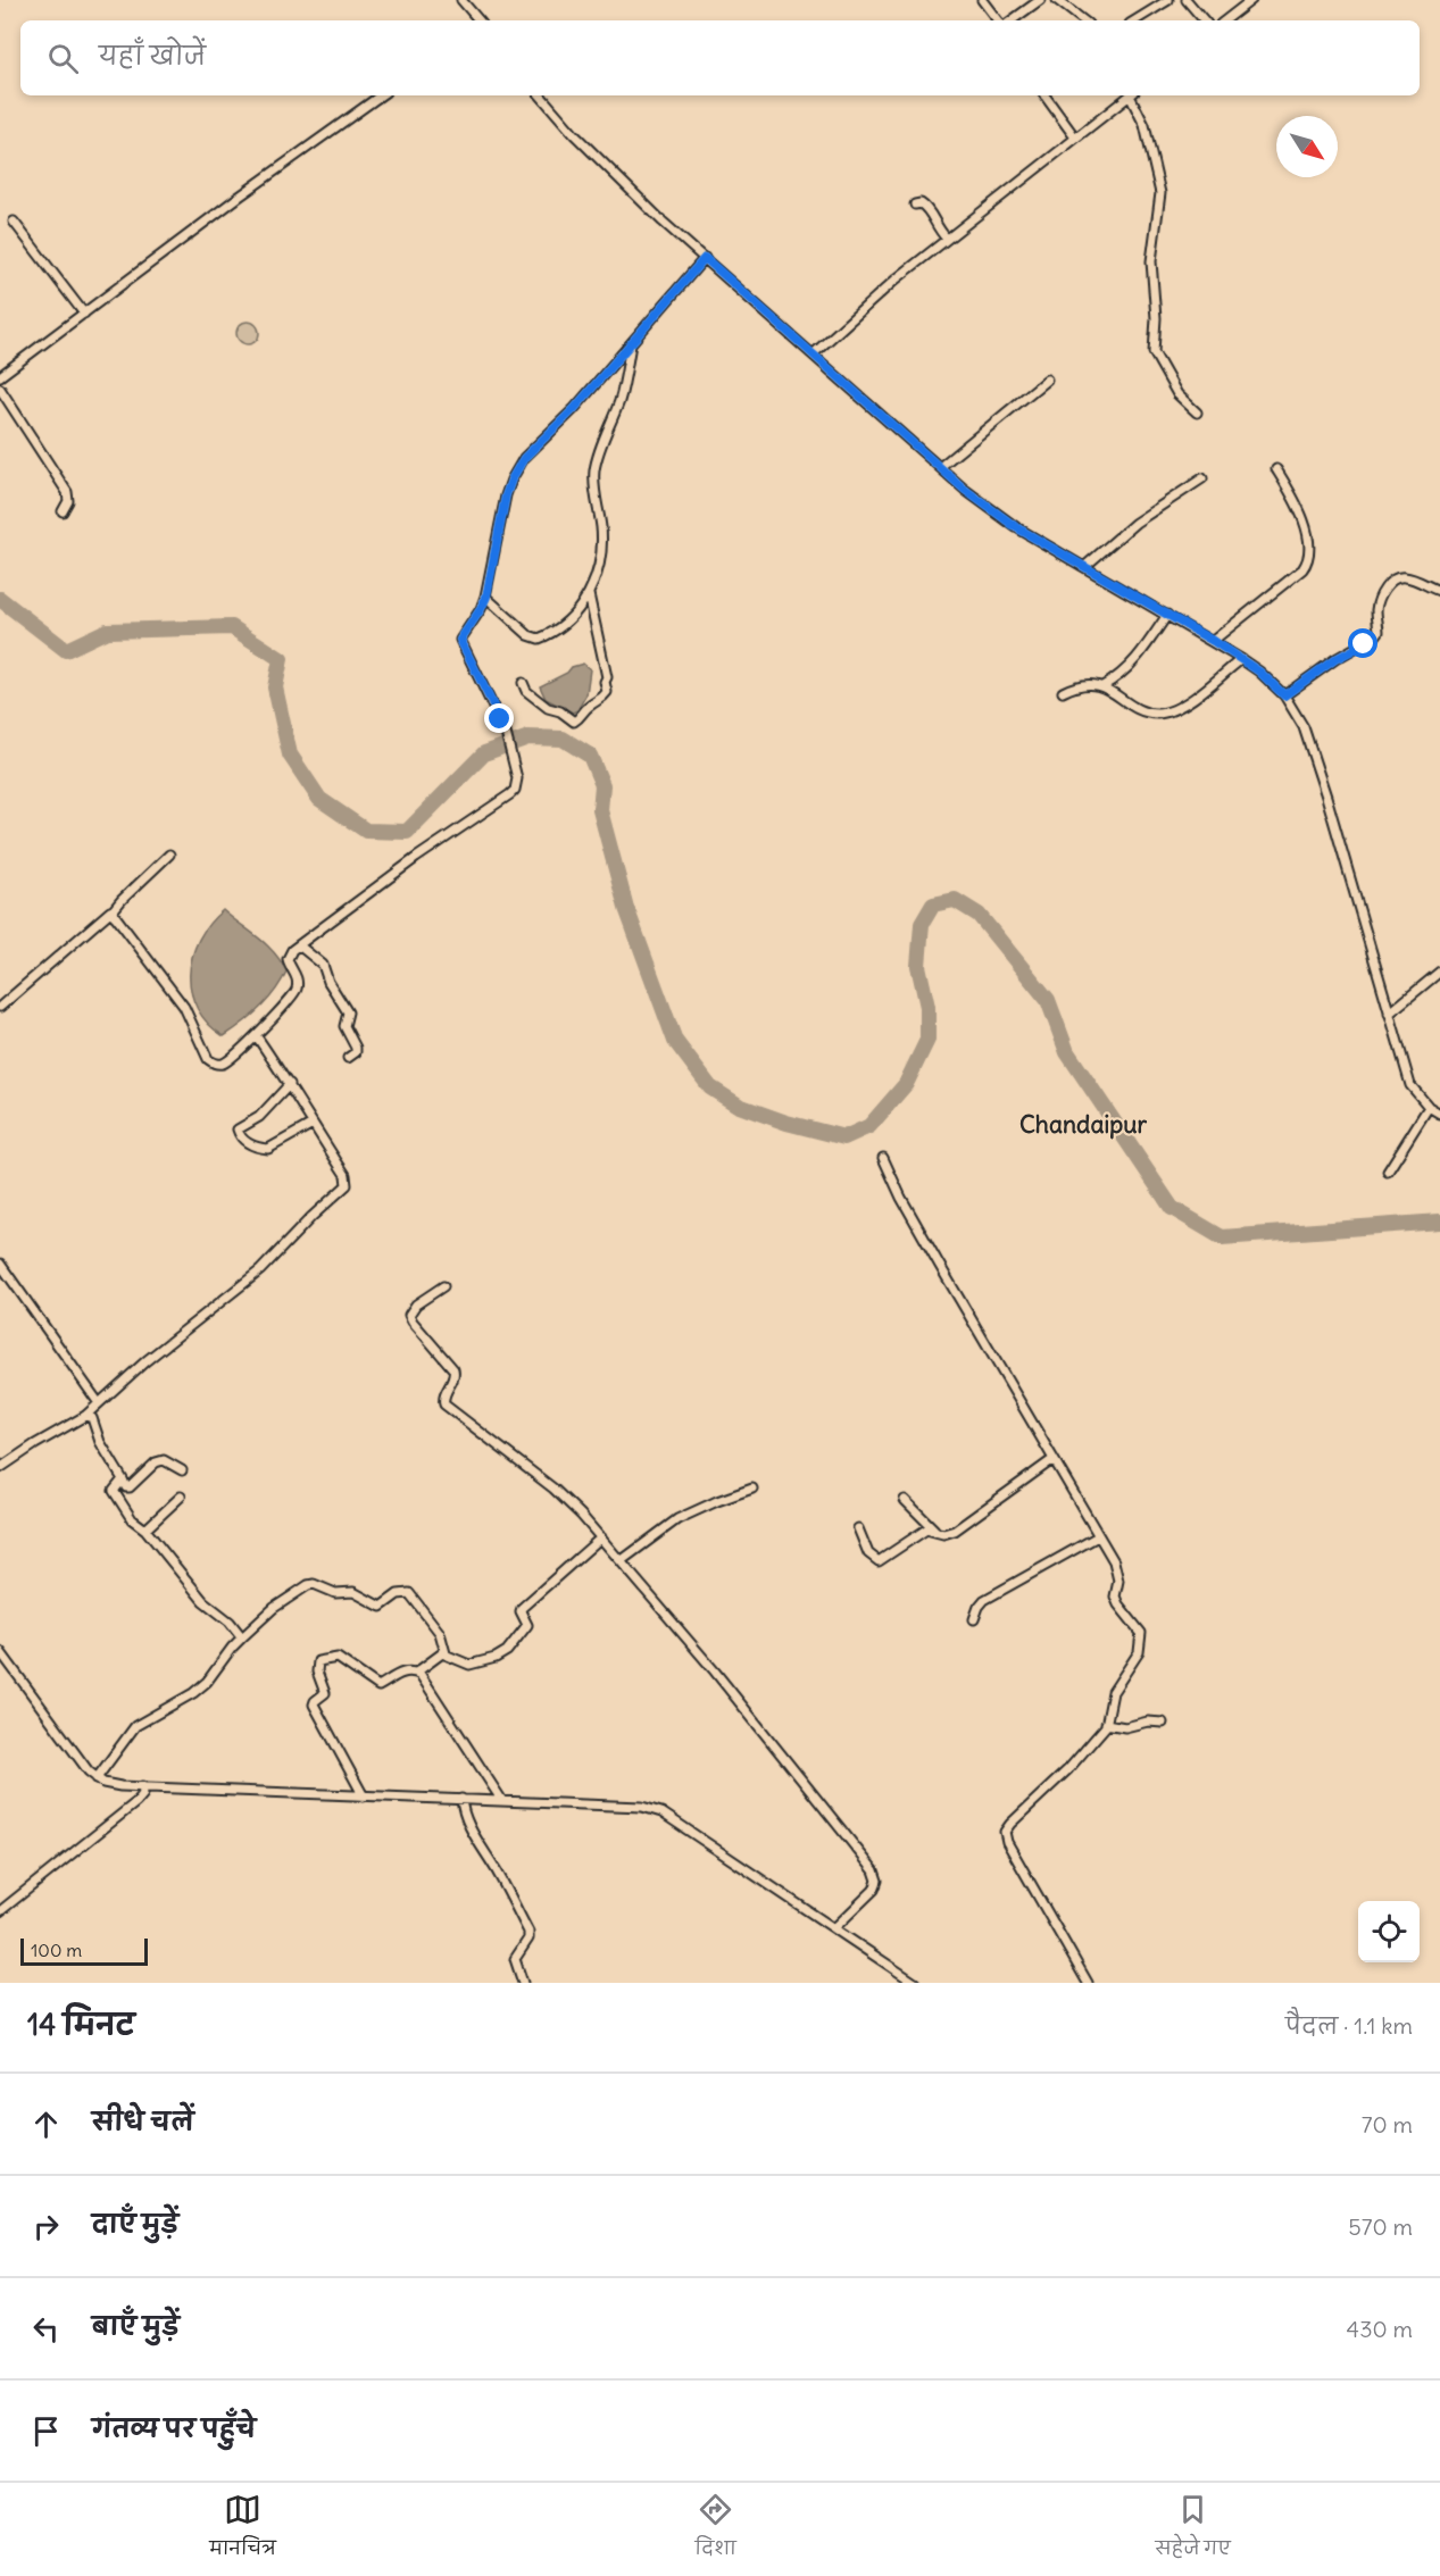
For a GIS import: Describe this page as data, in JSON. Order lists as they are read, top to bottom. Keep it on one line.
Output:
{"districts":["Chandaipur"],"scale_bar":"100 m","north":"bottom right","page":{"search":"यहाँ खोजें","scale":"100 m","heading":["14 मिनट","पैदल · 1.1 km"],"list":[["सीधे चलें","70 m"],["दाएँ मुड़ें","570 m"],["बाएँ मुड़ें","430 m"],"गंतव्य पर पहुँचे"],"nav":["मानचित्र","दिशा","सहेजे गए"]}}
